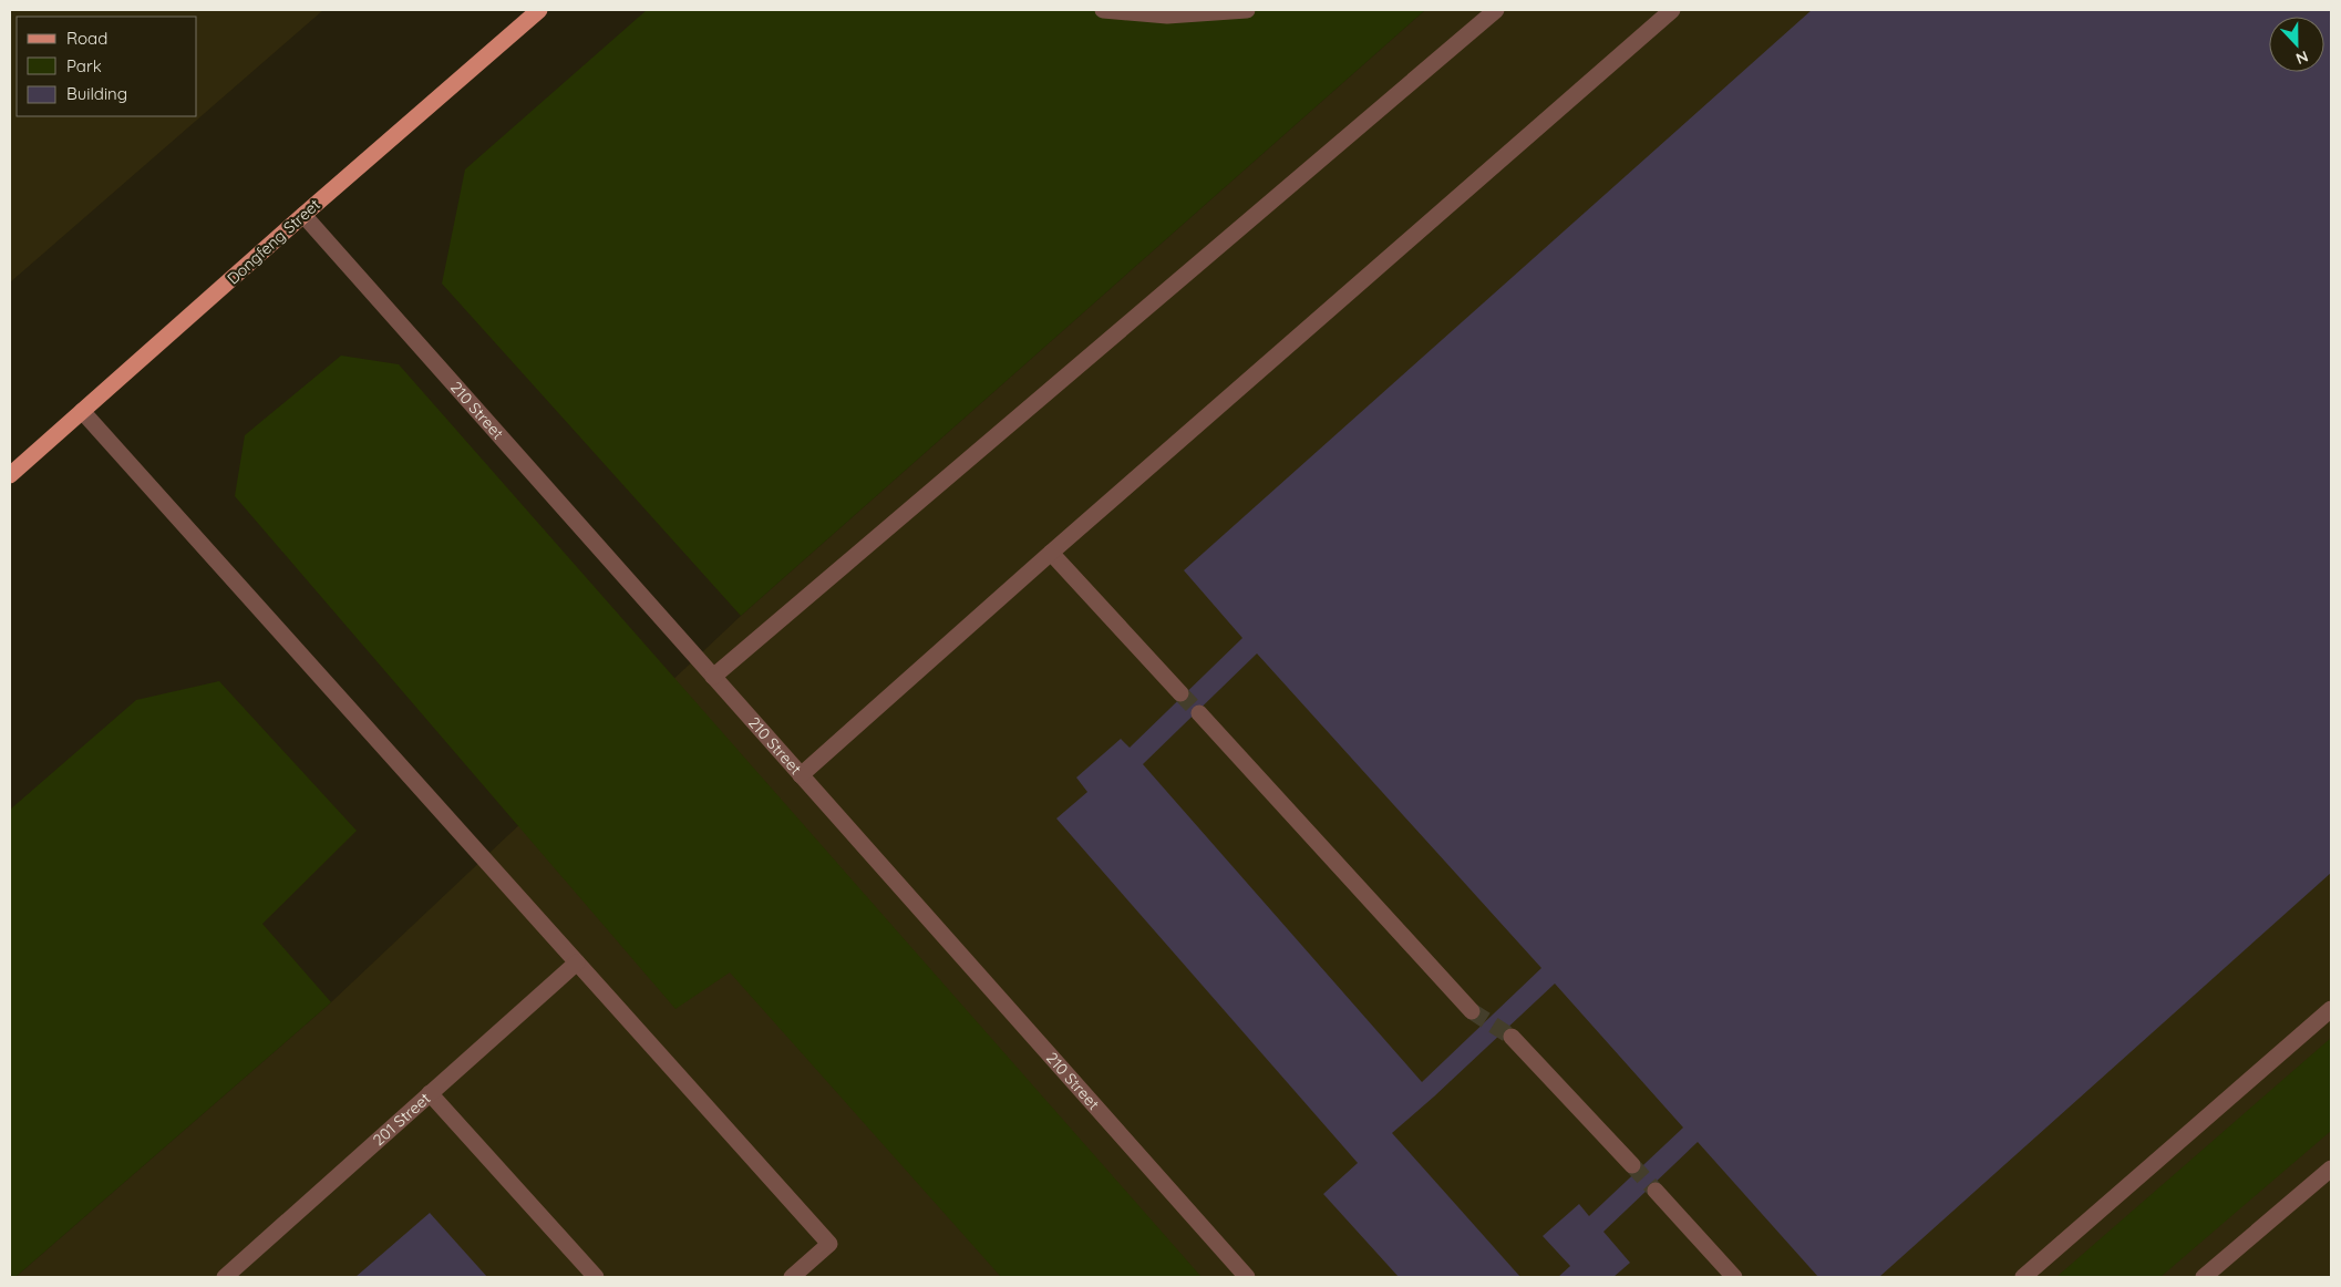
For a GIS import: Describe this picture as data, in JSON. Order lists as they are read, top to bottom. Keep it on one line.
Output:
{"streets":{"main road":["Dongfeng Street"],"lane":["210 Street","201 Street"]},"crossings":[["Dongfeng Street","210 Street"]],"legend":["Road","Park","Building"],"north":"bottom"}
